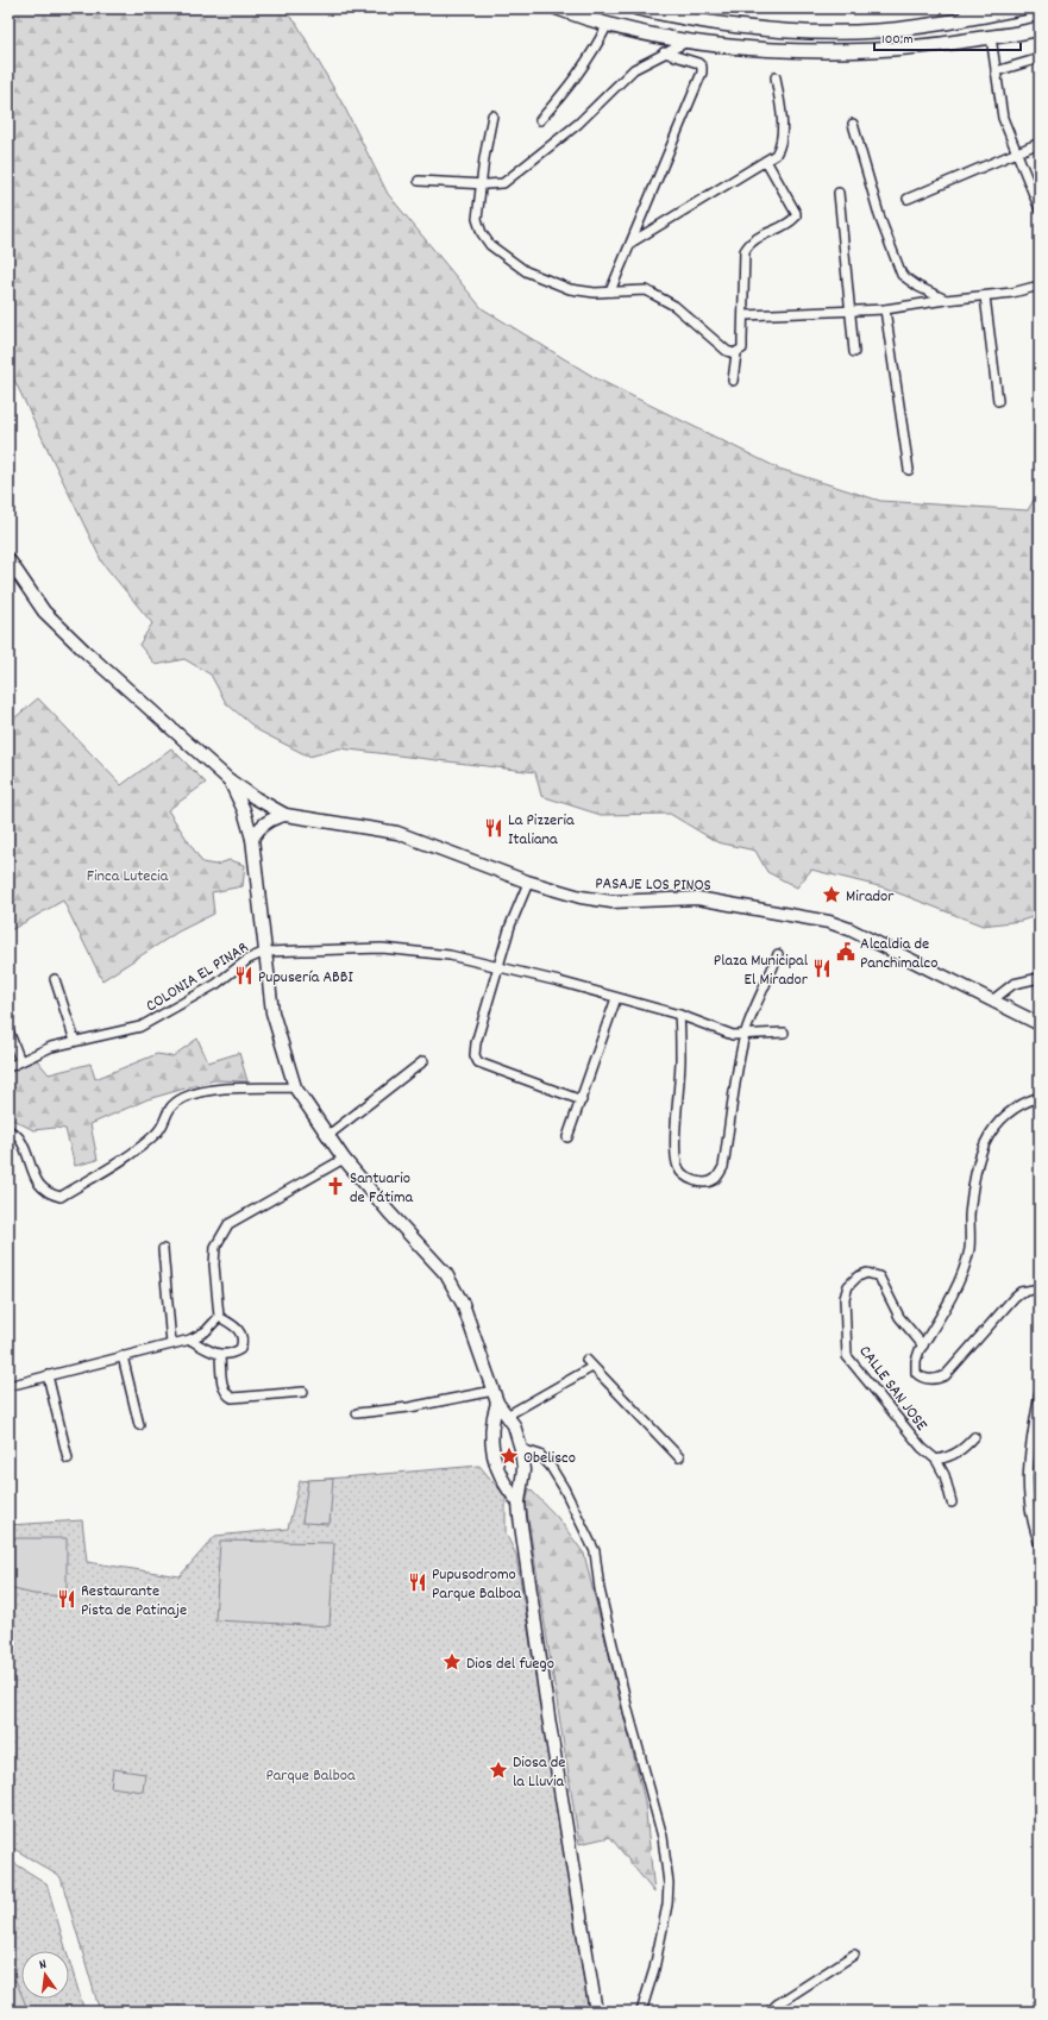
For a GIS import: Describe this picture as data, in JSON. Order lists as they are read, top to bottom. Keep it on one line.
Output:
{"streets":{"main road":["PASAJE LOS PINOS"],"street":["COLONIA EL PINAR","CALLE SAN JOSE"]},"parks":["Finca Lutecia","Parque Balboa"],"places":{"restaurant":["La Pizzeria Italiana","Plaza Municipal El Mirador","Pupusería ABBI","Pupusodromo Parque Balboa","Restaurante Pista de Patinaje"],"place":["Mirador","Obelisco","Dios del fuego","Diosa de la Lluvia"],"public building":["Alcaldia de Panchimalco"],"church":["Santuario de Fátima"]},"scale_bar":"100 m","north":"top"}
